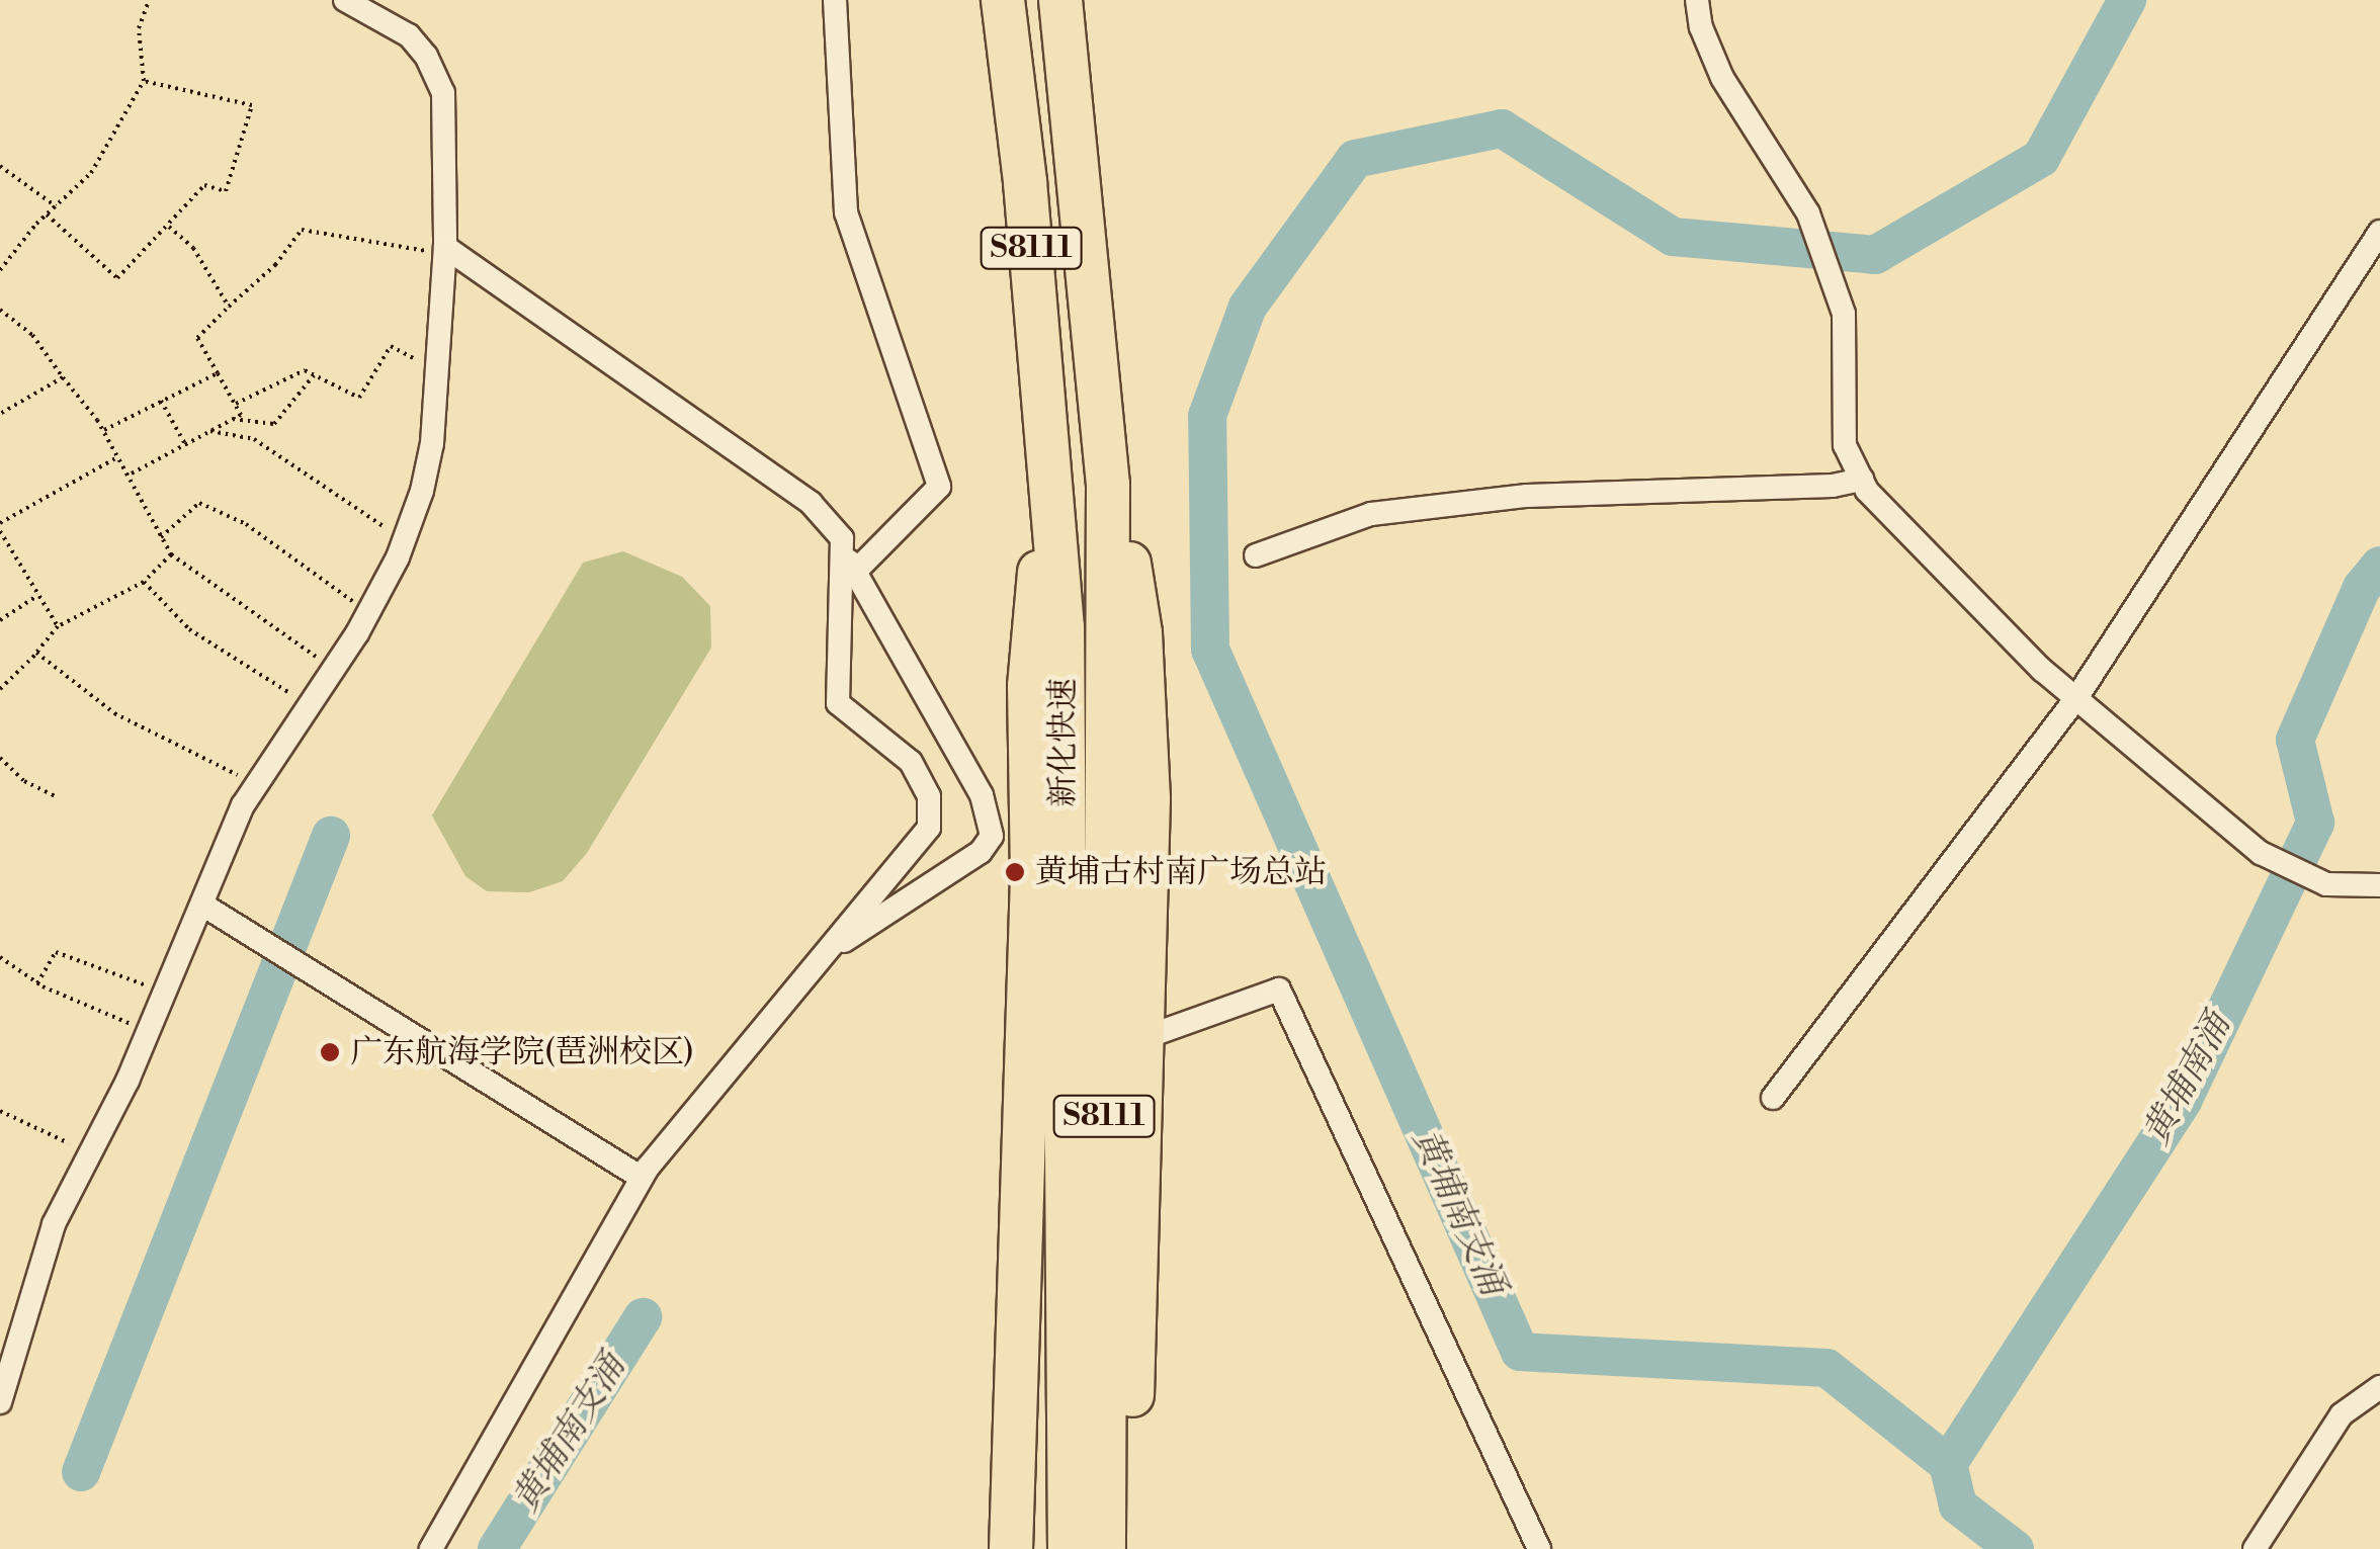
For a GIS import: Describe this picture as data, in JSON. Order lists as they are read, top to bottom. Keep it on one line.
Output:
{"streets":{"highway":["S8111","新化快速"]},"water":["黄埔南涌","黄埔南支涌"],"places":["黄埔古村南广场总站","广东航海学院(琶洲校区)"]}
